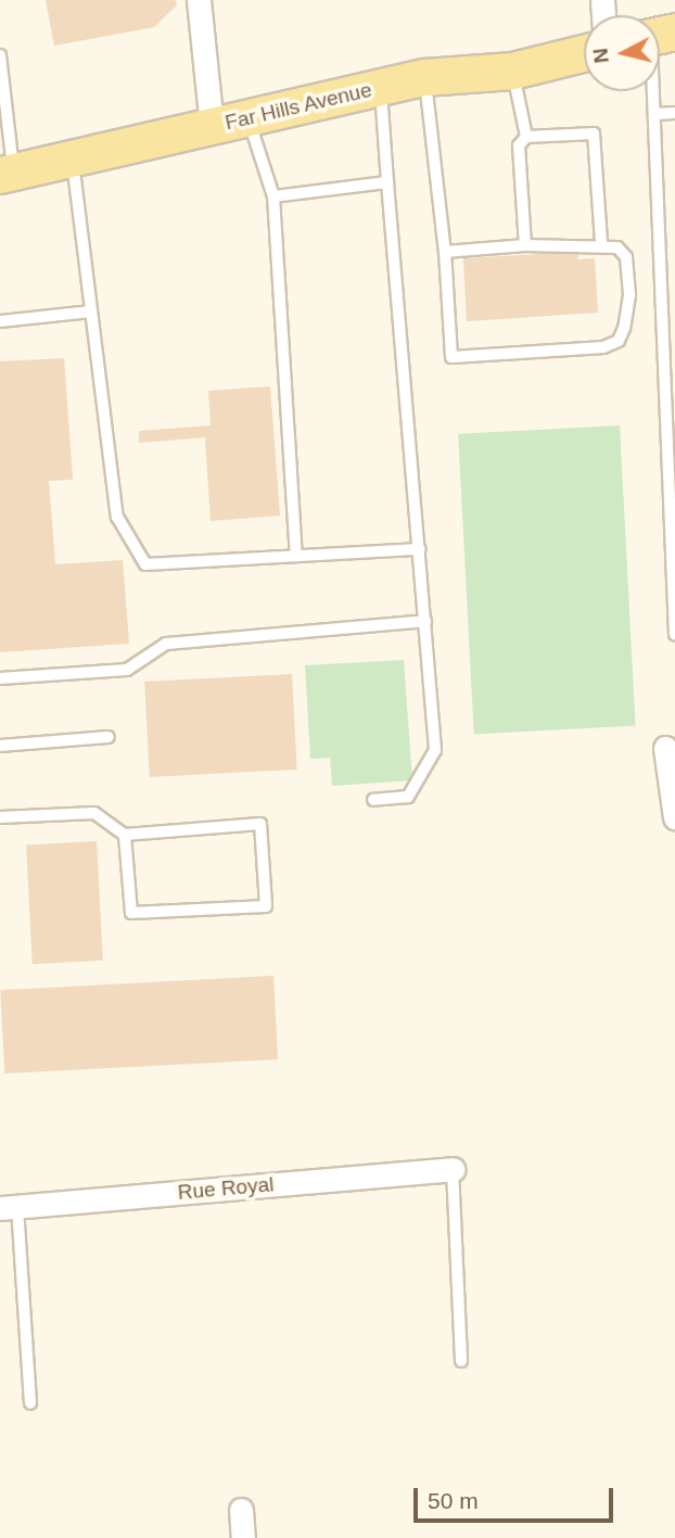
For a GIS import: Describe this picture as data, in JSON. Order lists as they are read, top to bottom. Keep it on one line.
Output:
{"streets":{"main road":["Far Hills Avenue"],"street":["Rue Royal"]},"scale_bar":"50 m","north":"left"}
